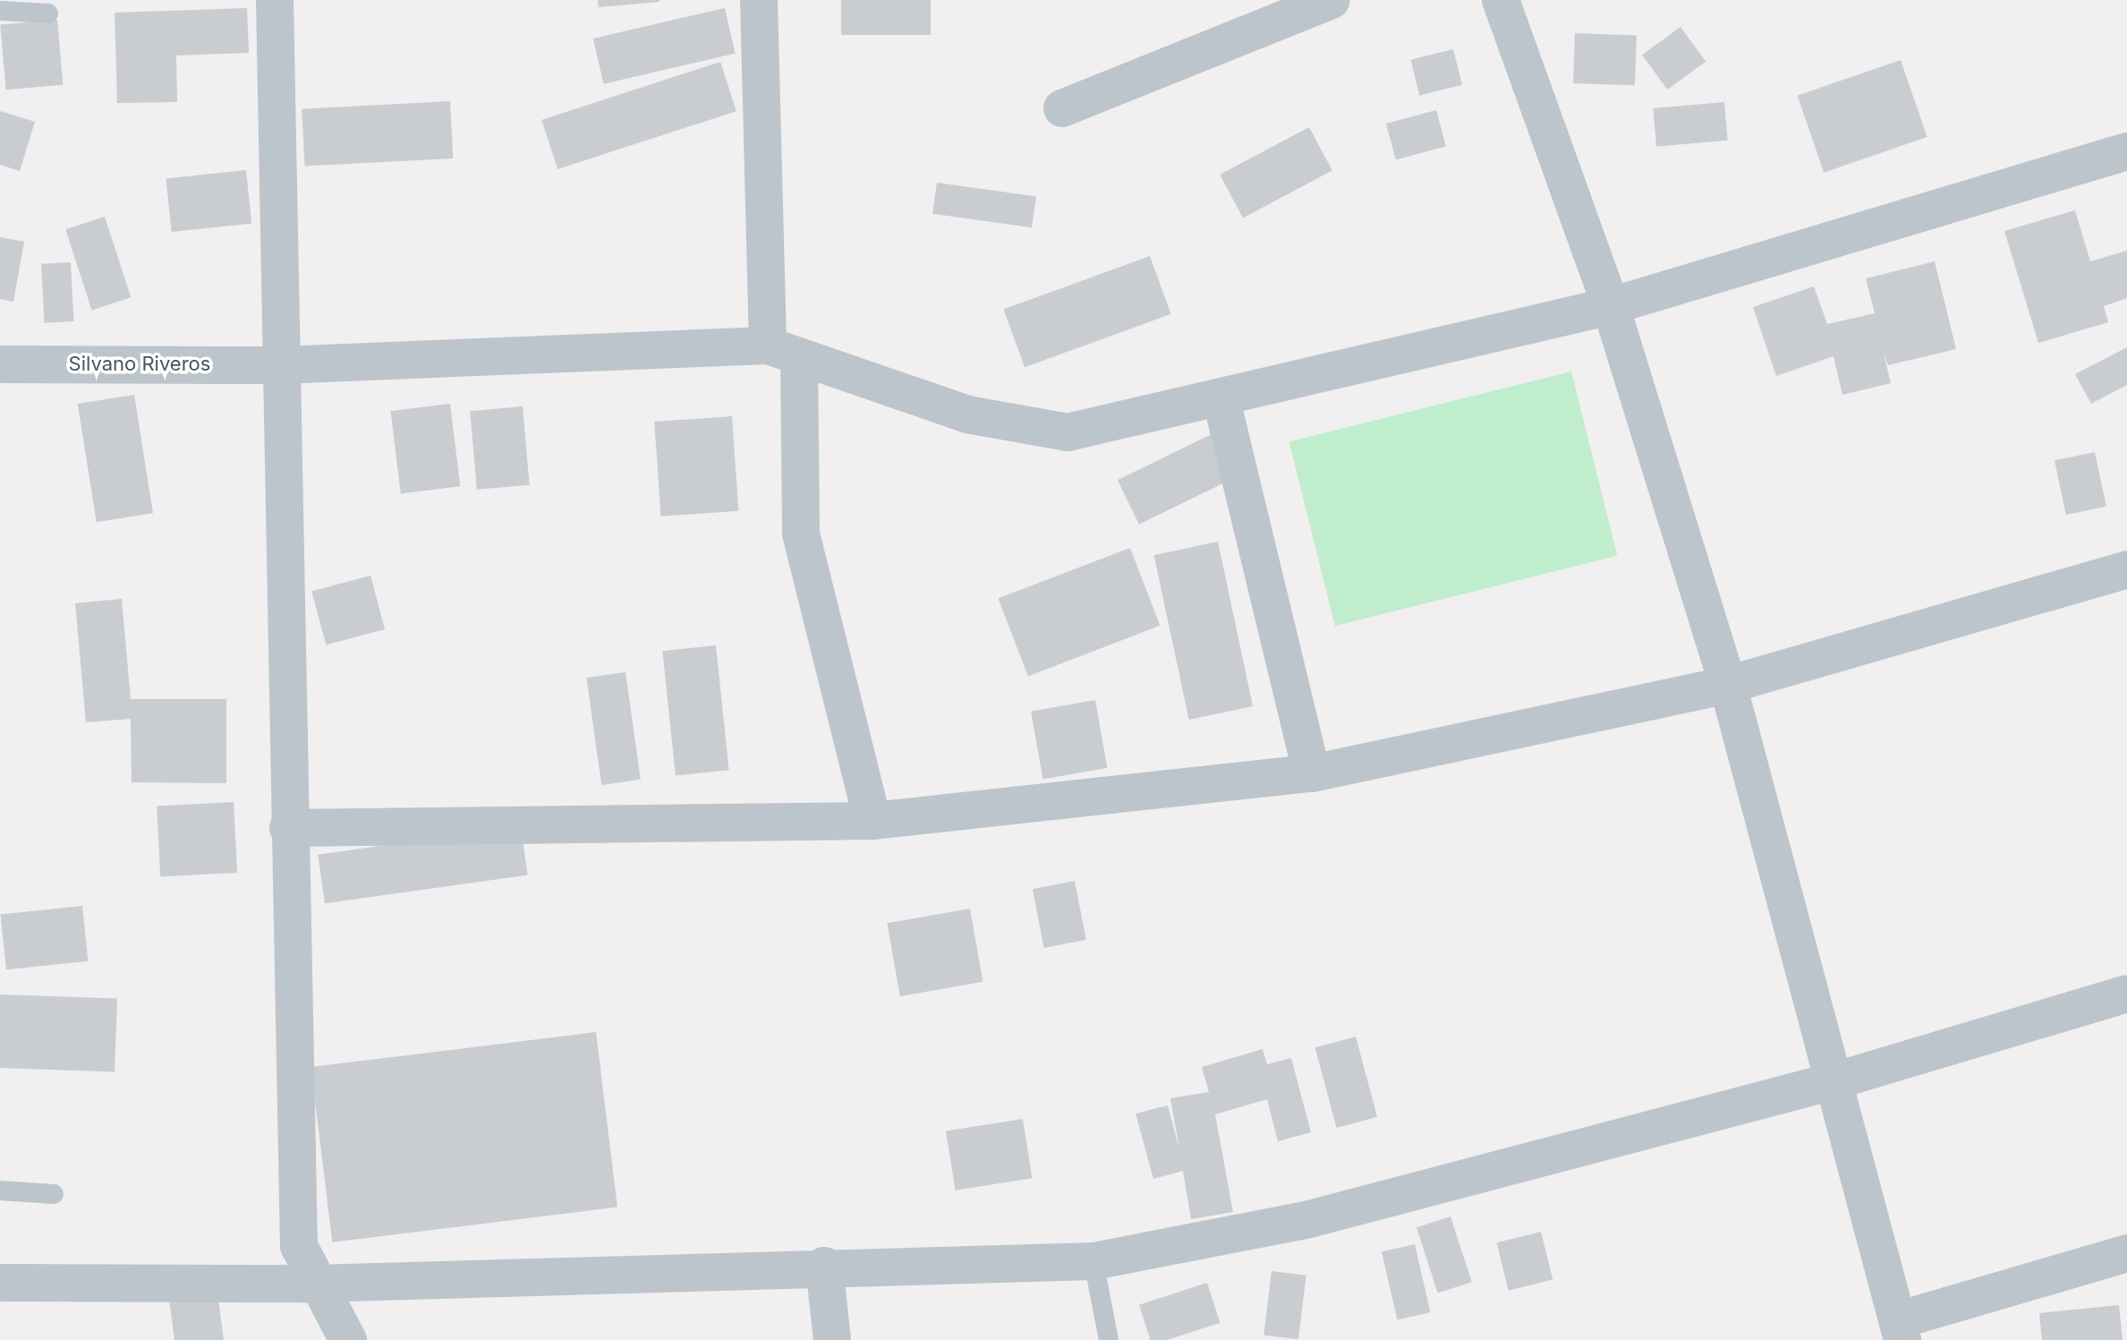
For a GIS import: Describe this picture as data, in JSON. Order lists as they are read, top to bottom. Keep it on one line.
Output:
{"streets":{"street":["Silvano Riveros"]}}
